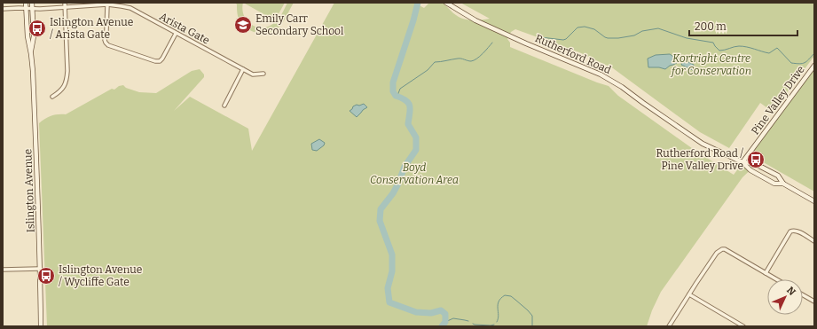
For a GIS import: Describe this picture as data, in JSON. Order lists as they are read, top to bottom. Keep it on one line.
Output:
{"streets":{"main road":["Rutherford Road","Pine Valley Drive","Islington Avenue"],"street":["Arista Gate"]},"crossings":[["Arista Gate","Islington Avenue"],["Rutherford Road","Pine Valley Drive"]],"parks":["Kortright Centre for Conservation","Boyd Conservation Area"],"places":{"school or university":["Emily Carr Secondary School"],"bus stop":["Islington Avenue / Arista Gate","Rutherford Road / Pine Valley Drive","Islington Avenue / Wycliffe Gate"]},"scale_bar":"200 m","north":"top right"}
